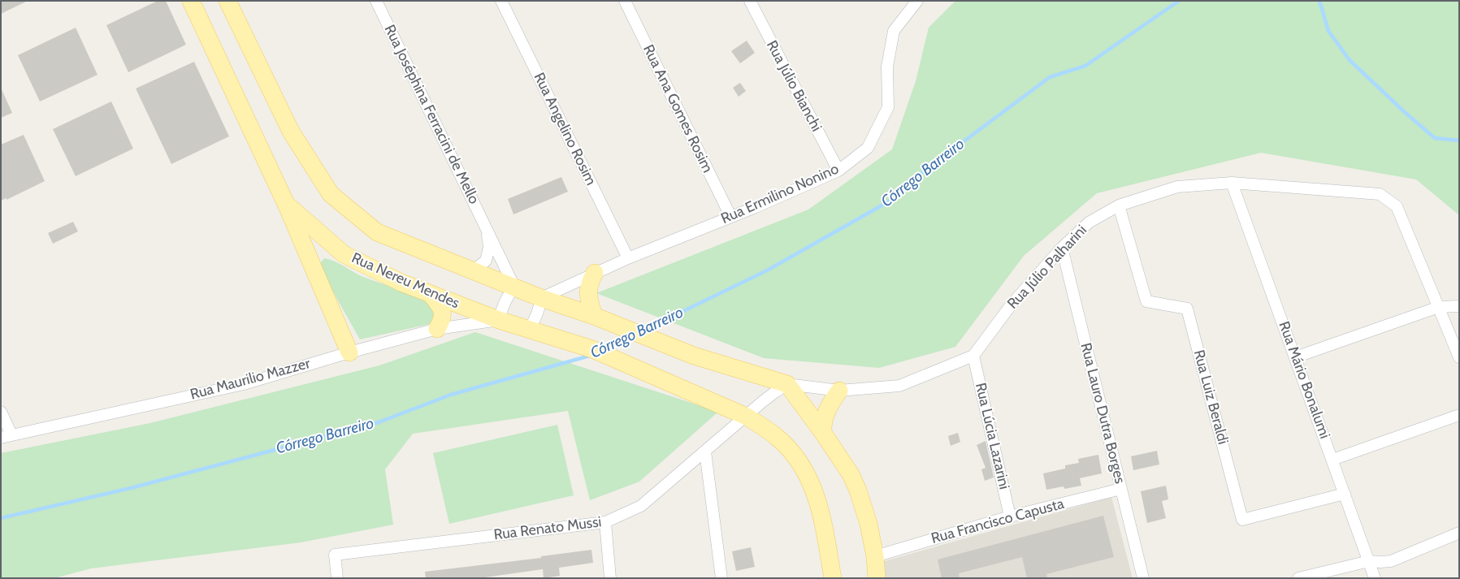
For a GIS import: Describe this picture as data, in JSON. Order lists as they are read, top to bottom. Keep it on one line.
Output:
{"streets":{"main road":["Rua Nereu Mendes"],"street":["Rua Júlio Bianchi","Rua Ana Gomes Rosim","Rua Joséphina Ferracini de Mello","Rua Angelino Rosim","Rua Ermilino Nonino","Rua Júlio Palharini","Rua Maurilio Mazzer","Rua Mário Bonalumi","Rua Luiz Beraldi","Rua Lauro Dutra Borges","Rua Lúcia Lazarini","Rua Francisco Capusta","Rua Renato Mussi"]},"crossings":[["Rua Júlio Bianchi","Rua Ermilino Nonino"],["Rua Ana Gomes Rosim","Rua Ermilino Nonino"],["Rua Angelino Rosim","Rua Ermilino Nonino"],["Rua Júlio Palharini","Rua Mário Bonalumi"],["Rua Júlio Palharini","Rua Luiz Beraldi"],["Rua Júlio Palharini","Rua Lauro Dutra Borges"],["Rua Júlio Palharini","Rua Lúcia Lazarini"],["Rua Nereu Mendes","Rua Maurilio Mazzer"],["Rua Nereu Mendes","Rua Renato Mussi"],["Rua Mário Bonalumi","Rua Luiz Beraldi"],["Rua Lauro Dutra Borges","Rua Francisco Capusta"],["Rua Lúcia Lazarini","Rua Francisco Capusta"]],"water":["Córrego Barreiro"]}
